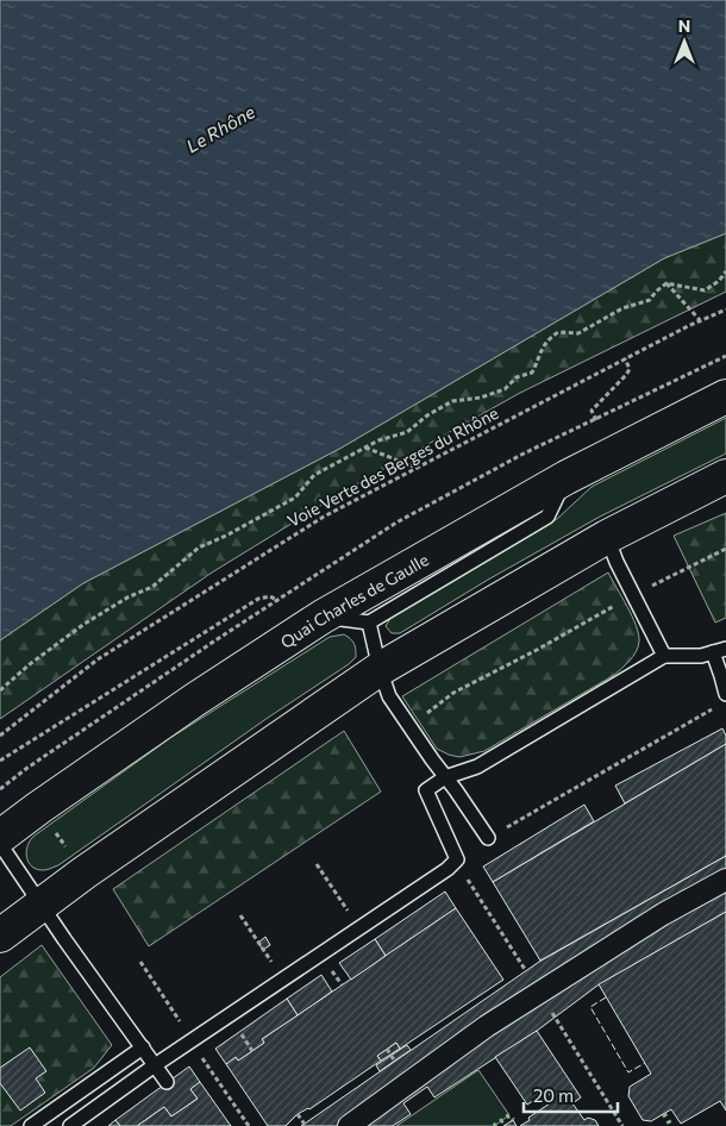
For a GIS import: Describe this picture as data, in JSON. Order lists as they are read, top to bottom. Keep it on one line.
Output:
{"streets":{"main road":["Quai Charles de Gaulle"],"path":["Voie Verte des Berges du Rhône"]},"water":["Le Rhône"],"scale_bar":"20 m","north":"top"}
